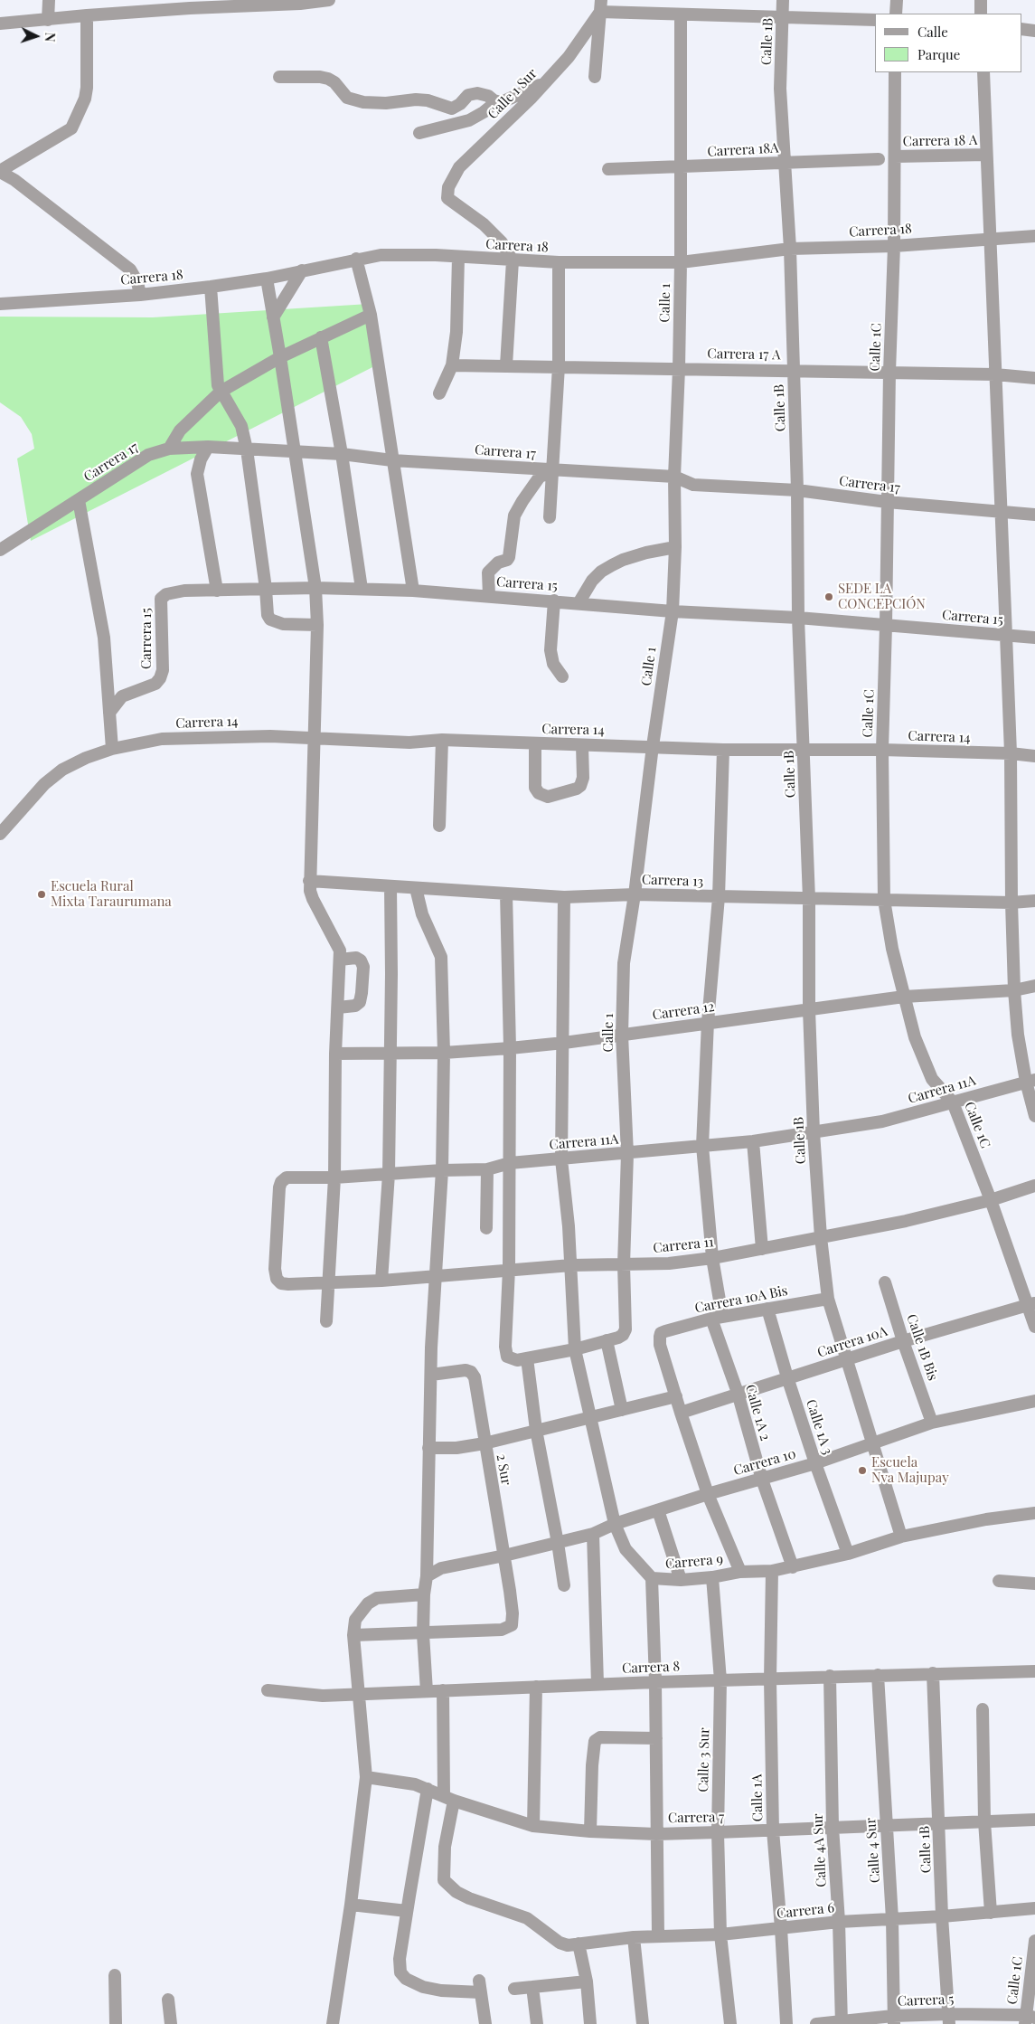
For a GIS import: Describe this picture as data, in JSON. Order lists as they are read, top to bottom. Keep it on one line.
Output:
{"streets":{"street":["Calle 1B","Calle 1 Sur","Carrera 18 A","Carrera 18A","Carrera 18","Calle 1","Calle 1C","Carrera 17 A","Carrera 17","Carrera 15","Carrera 14","Carrera 13","Carrera 12","Carrera 11A","Carrera 11","Carrera 10A Bis","Carrera 10A","Calle 1B Bis","Calle 1A 2","Calle 1A 3","Carrera 10","2 Sur","Carrera 9","Carrera 8","Calle 3 Sur","Calle 1A","Carrera 7","Calle 4A Sur","Calle 4 Sur","Carrera 6","Carrera 5"]},"crossings":[["Calle 1B","Carrera 18A"],["Calle 1B","Carrera 18"],["Calle 1B","Carrera 17 A"],["Calle 1B","Carrera 17"],["Calle 1B","Carrera 15"],["Calle 1B","Carrera 14"],["Calle 1B","Carrera 13"],["Calle 1B","Carrera 12"],["Calle 1B","Carrera 11A"],["Calle 1B","Carrera 11"],["Calle 1B","Carrera 10A Bis"],["Calle 1B","Carrera 10A"],["Calle 1B","Carrera 10"],["Calle 1B","Carrera 9"],["Calle 1B","Carrera 8"],["Calle 1B","Carrera 7"],["Calle 1B","Carrera 6"],["Calle 1B","Carrera 5"],["Calle 1 Sur","Carrera 18"],["Carrera 18 A","Calle 1C"],["Carrera 18A","Calle 1"],["Carrera 18","Calle 1"],["Carrera 18","Calle 1C"],["Calle 1","Carrera 17 A"],["Calle 1","Carrera 17"],["Calle 1","Carrera 15"],["Calle 1","Carrera 14"],["Calle 1","Carrera 13"],["Calle 1","Carrera 12"],["Calle 1","Carrera 11A"],["Calle 1","Carrera 11"],["Calle 1C","Carrera 17 A"],["Calle 1C","Carrera 17"],["Calle 1C","Carrera 15"],["Calle 1C","Carrera 14"],["Calle 1C","Carrera 13"],["Calle 1C","Carrera 12"],["Calle 1C","Carrera 11A"],["Calle 1C","Carrera 11"],["Calle 1C","Carrera 10A"],["Calle 1C","Carrera 5"],["Carrera 14","Calle 1A 2"],["Carrera 13","Calle 1A 2"],["Carrera 12","Calle 1A 2"],["Carrera 11A","Carrera 11"],["Carrera 11A","Calle 1A 2"],["Carrera 11","Calle 1A 2"],["Carrera 10A Bis","Calle 1A 2"],["Carrera 10A Bis","Calle 1A 3"],["Carrera 10A","Calle 1B Bis"],["Carrera 10A","Calle 1A 2"],["Carrera 10A","Calle 1A 3"],["Calle 1B Bis","Carrera 10"],["Calle 1A 2","Carrera 10"],["Calle 1A 2","Carrera 9"],["Calle 1A 3","Carrera 10"],["Calle 1A 3","Carrera 9"],["Carrera 10","2 Sur"],["Carrera 9","Carrera 8"],["Carrera 9","Calle 3 Sur"],["Carrera 9","Calle 1A"],["Carrera 9","Carrera 7"],["Carrera 9","Carrera 6"],["Carrera 8","Calle 3 Sur"],["Carrera 8","Calle 1A"],["Carrera 8","Calle 4A Sur"],["Carrera 8","Calle 4 Sur"],["Carrera 8","Carrera 6"],["Calle 3 Sur","Carrera 7"],["Calle 3 Sur","Carrera 6"],["Calle 1A","Carrera 7"],["Calle 1A","Carrera 6"],["Carrera 7","Calle 4A Sur"],["Carrera 7","Calle 4 Sur"],["Carrera 7","Carrera 6"],["Calle 4A Sur","Carrera 6"],["Calle 4A Sur","Carrera 5"],["Calle 4 Sur","Carrera 6"],["Calle 4 Sur","Carrera 5"]],"places":["SEDE LA CONCEPCIÓN","Escuela Rural Mixta Taraurumana","Escuela Nva Majupay"],"legend":["Calle","Parque"],"north":"right"}
